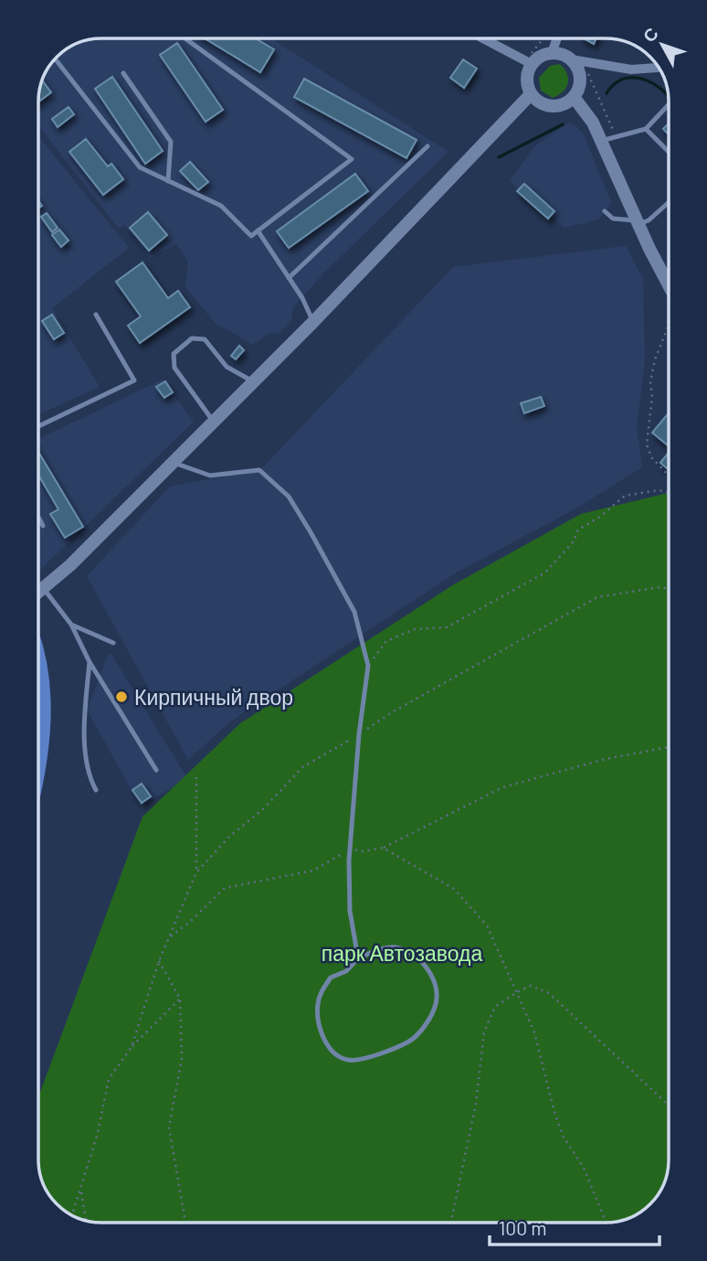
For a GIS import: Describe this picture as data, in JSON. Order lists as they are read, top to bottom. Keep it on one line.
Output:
{"parks":["парк Автозавода"],"places":["Кирпичный двор"],"scale_bar":"100 m","north":"top left"}
